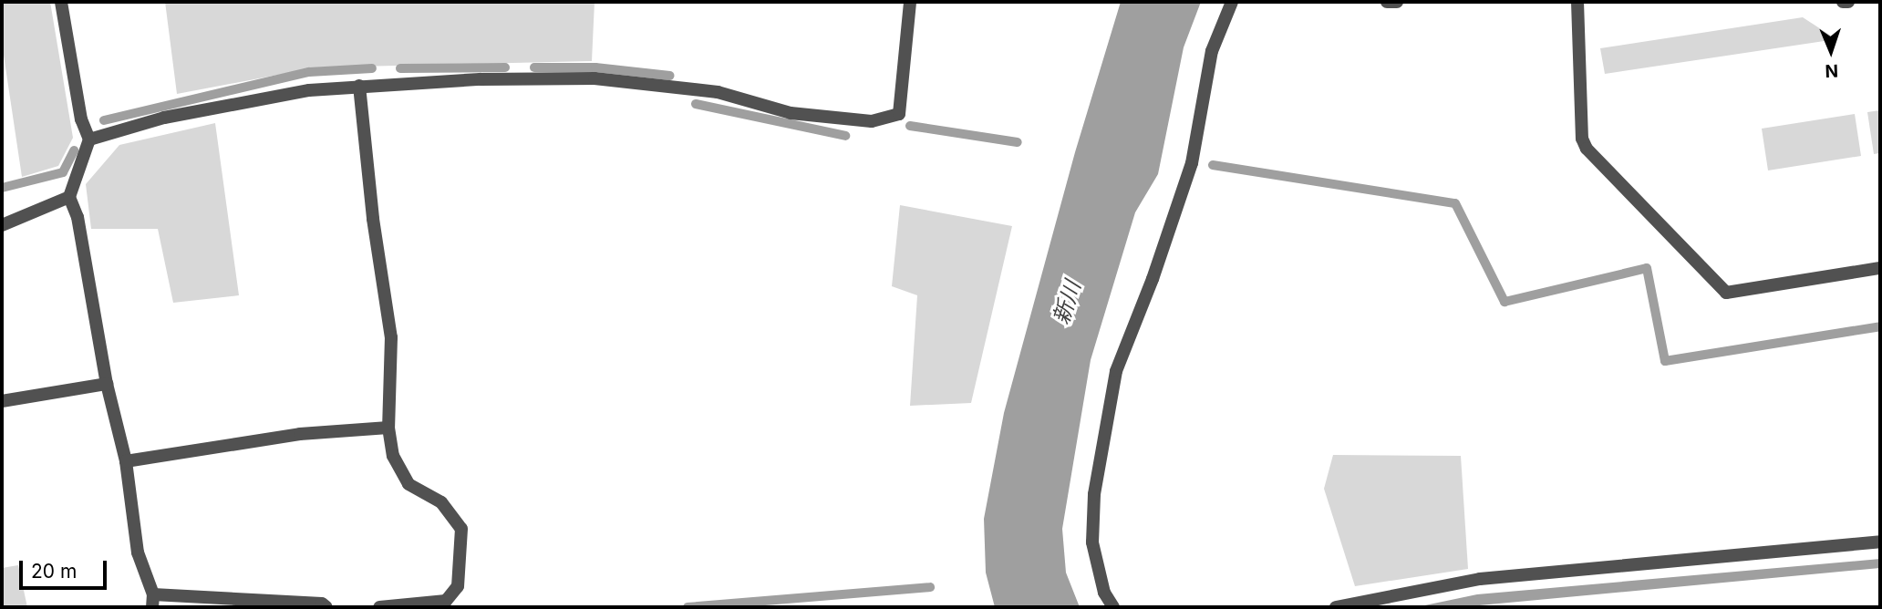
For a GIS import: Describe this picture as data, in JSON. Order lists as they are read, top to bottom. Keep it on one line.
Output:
{"water":["新川"],"scale_bar":"20 m","north":"bottom"}
